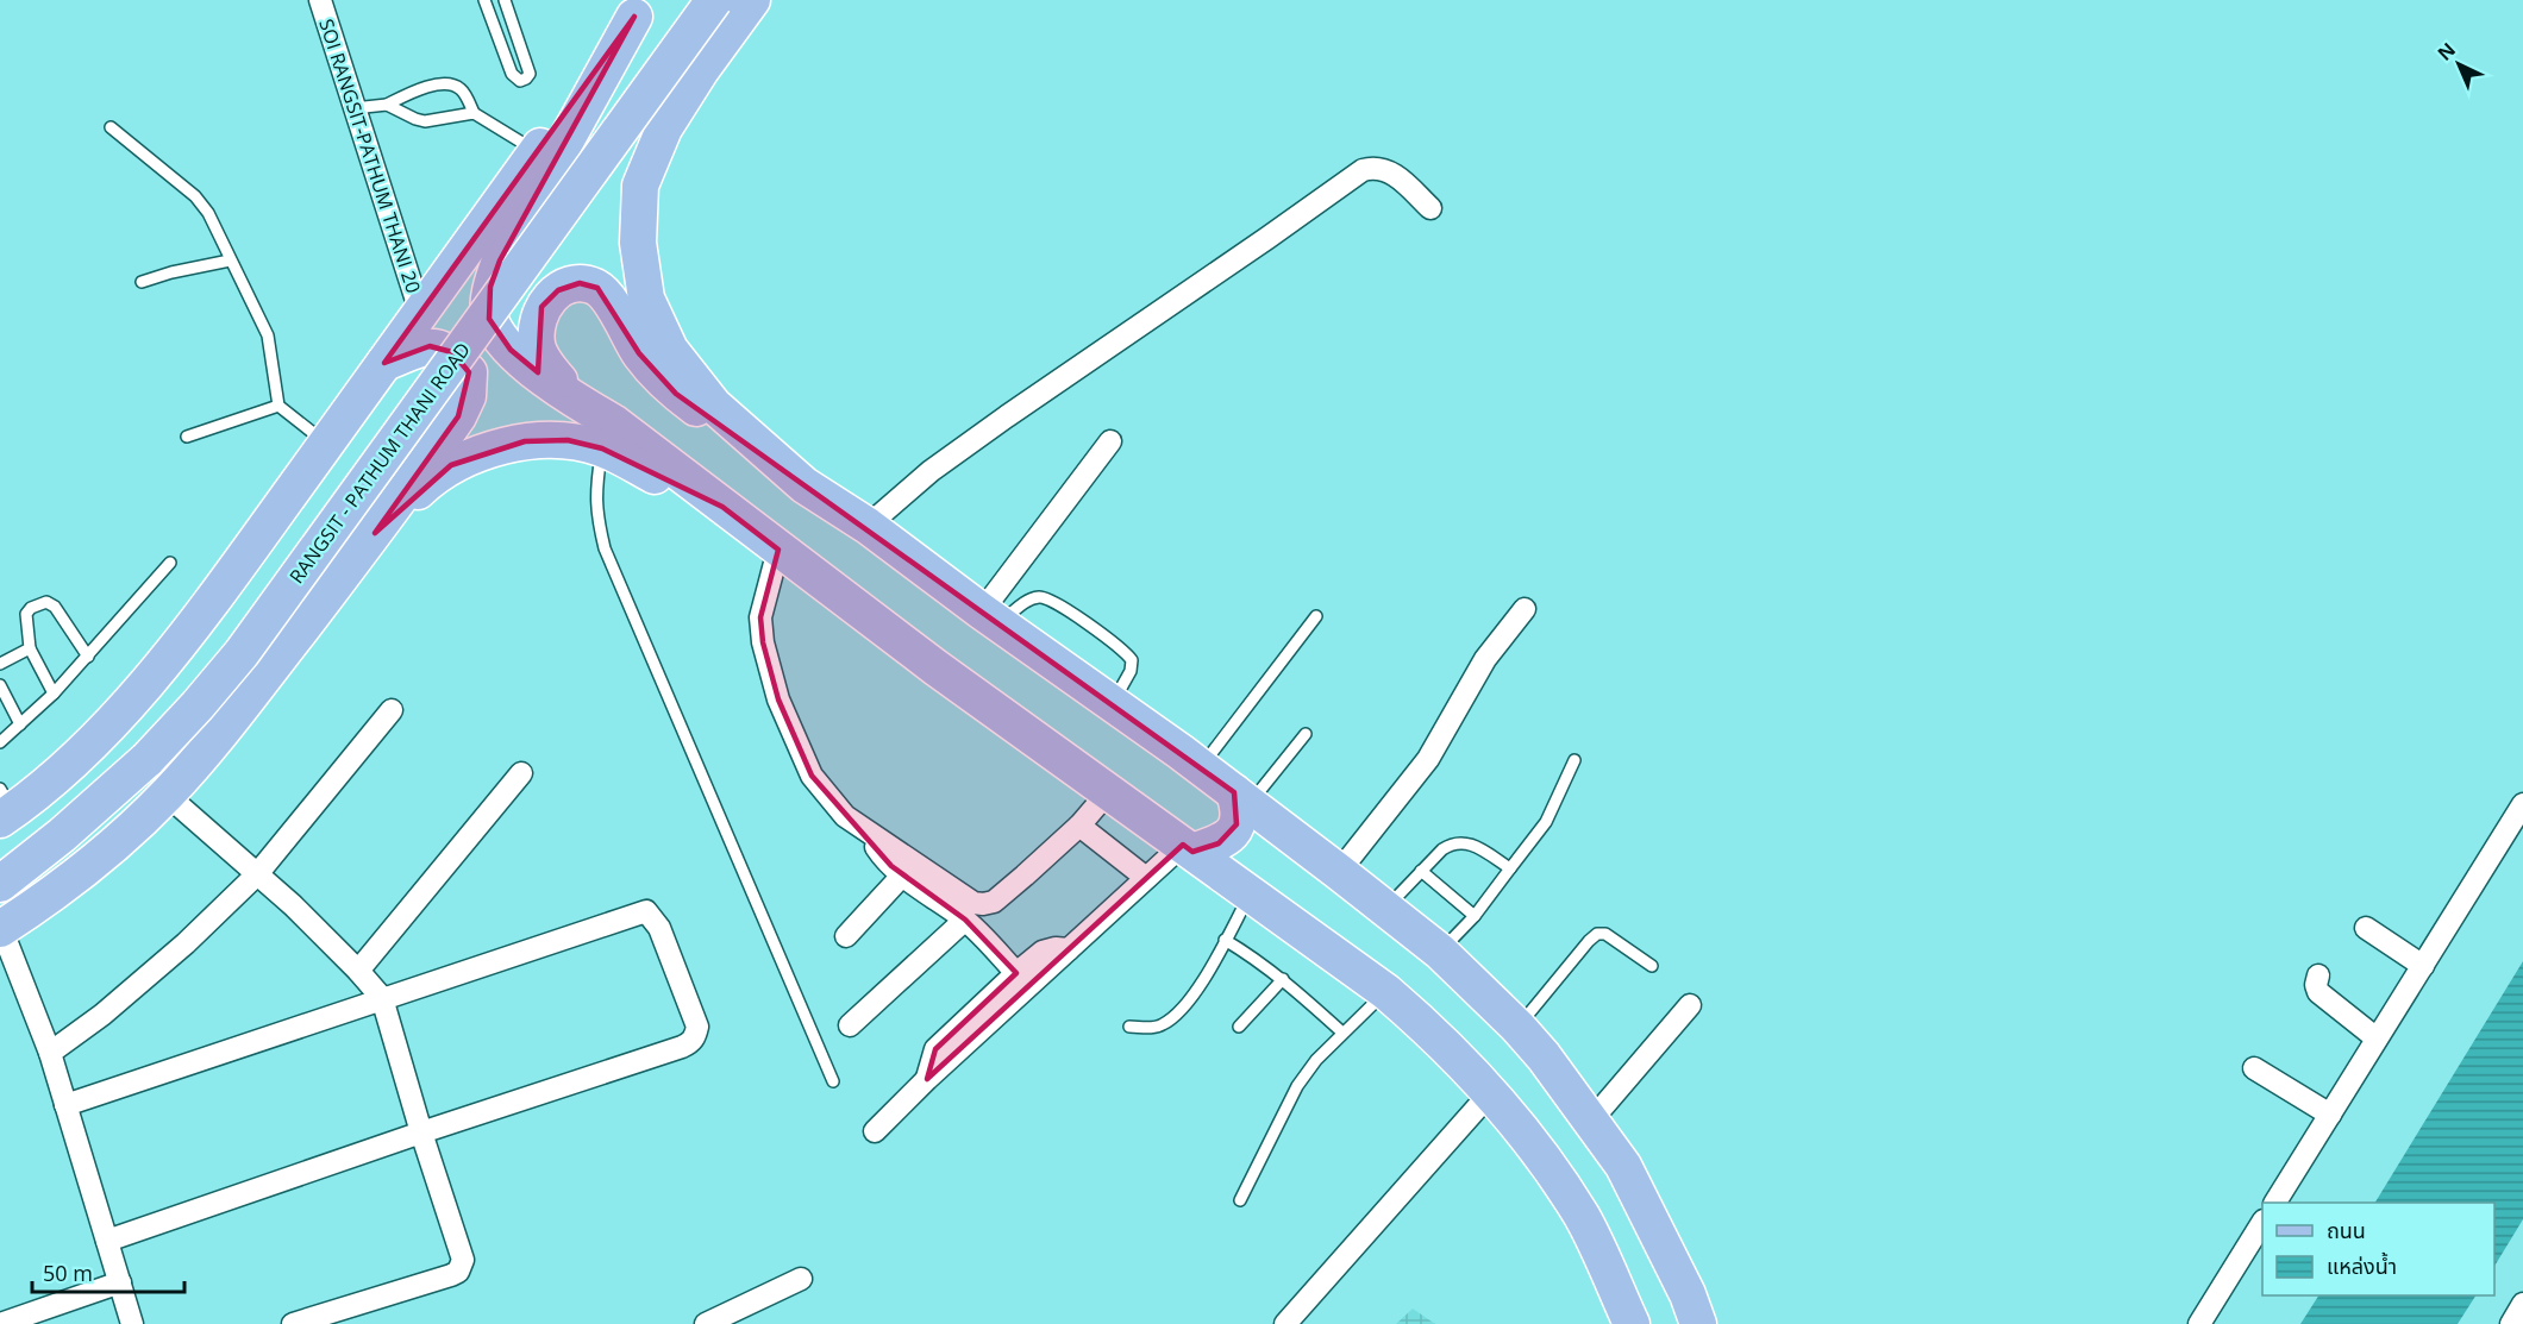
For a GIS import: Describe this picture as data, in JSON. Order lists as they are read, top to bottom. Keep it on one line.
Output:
{"streets":{"main road":["RANGSIT - PATHUM THANI ROAD"],"street":["SOI RANGSIT-PATHUM THANI 20"]},"legend":["ถนน","แหล่งน้ำ"],"scale_bar":"50 m","north":"top left"}
